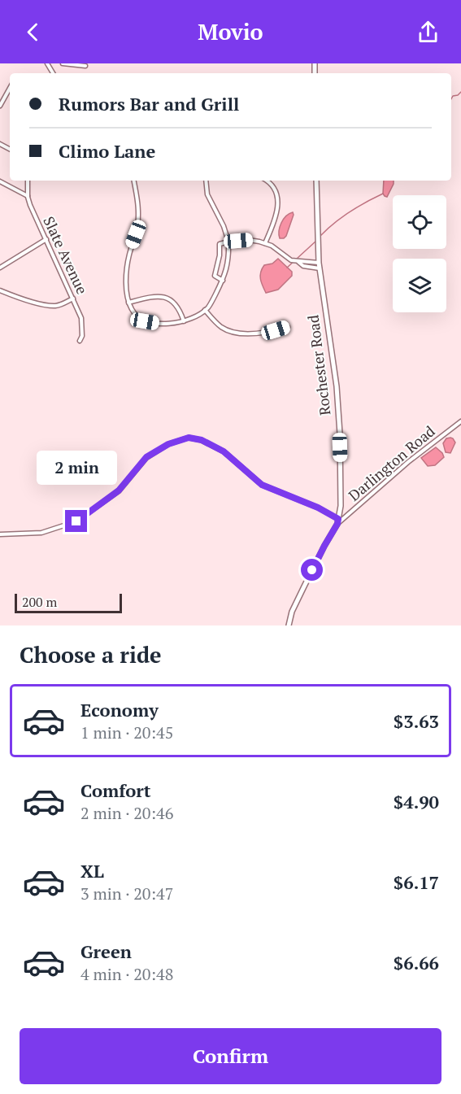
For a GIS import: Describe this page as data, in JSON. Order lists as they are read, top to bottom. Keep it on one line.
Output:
{"streets":{"street":["Slate Avenue","Rochester Road","Darlington Road"]},"crossings":[["Rochester Road","Darlington Road"]],"scale_bar":"200 m","page":{"header":"Movio","banner":["Rumors Bar and Grill","Climo Lane"],"bubble":"2 min","scale":"200 m","heading":"Choose a ride","list":[{"name":"Economy","note":"1 min · 20:45","value":"$3.63"},{"name":"Comfort","note":"2 min · 20:46","value":"$4.90"},{"name":"XL","note":"3 min · 20:47","value":"$6.17"},{"name":"Green","note":"4 min · 20:48","value":"$6.66"}],"buttons":"Confirm"}}
